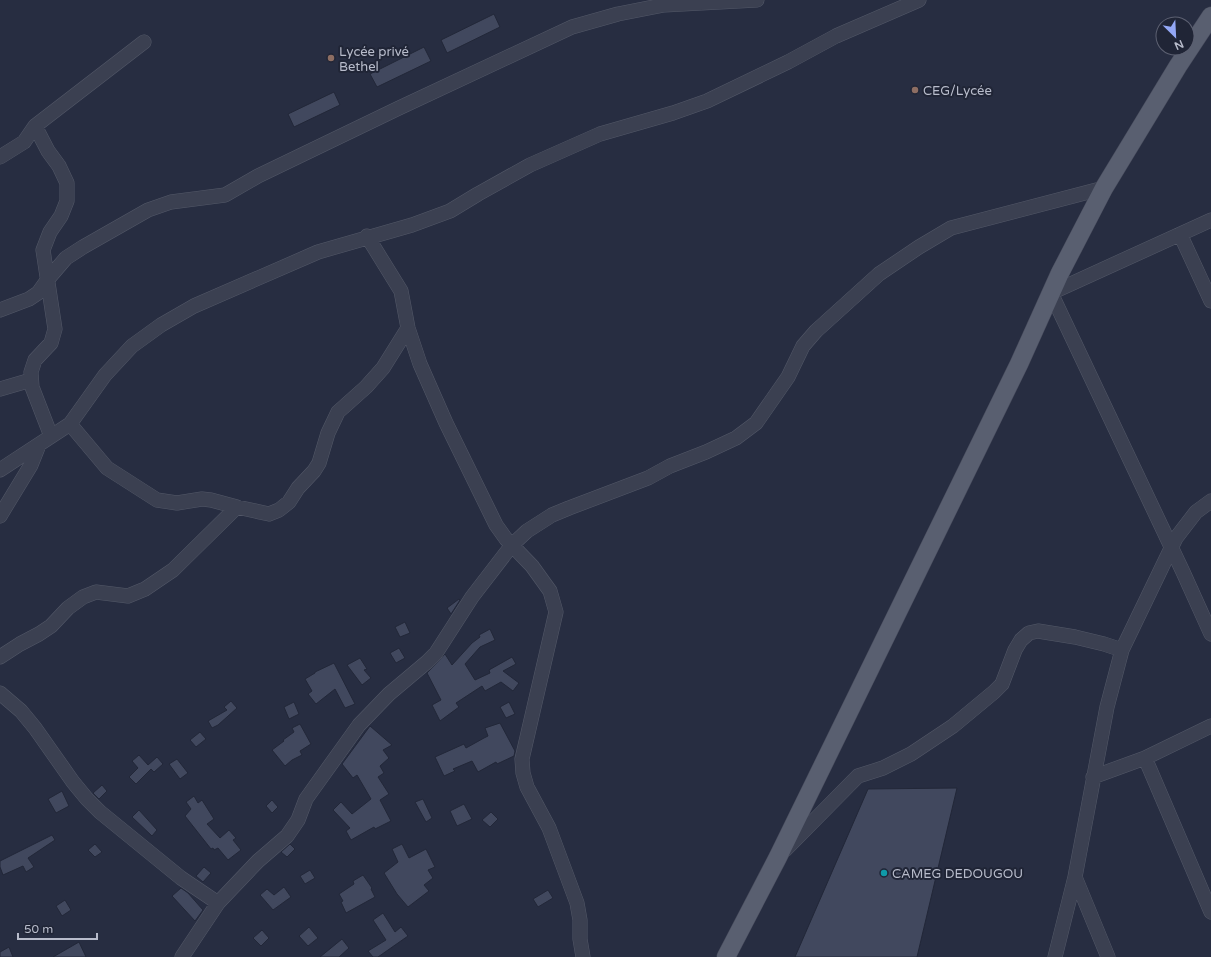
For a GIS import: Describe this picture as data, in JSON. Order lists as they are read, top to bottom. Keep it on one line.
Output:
{"places":["Lycée privé Bethel","CEG/Lycée","CAMEG DEDOUGOU"],"scale_bar":"50 m","north":"bottom right"}
